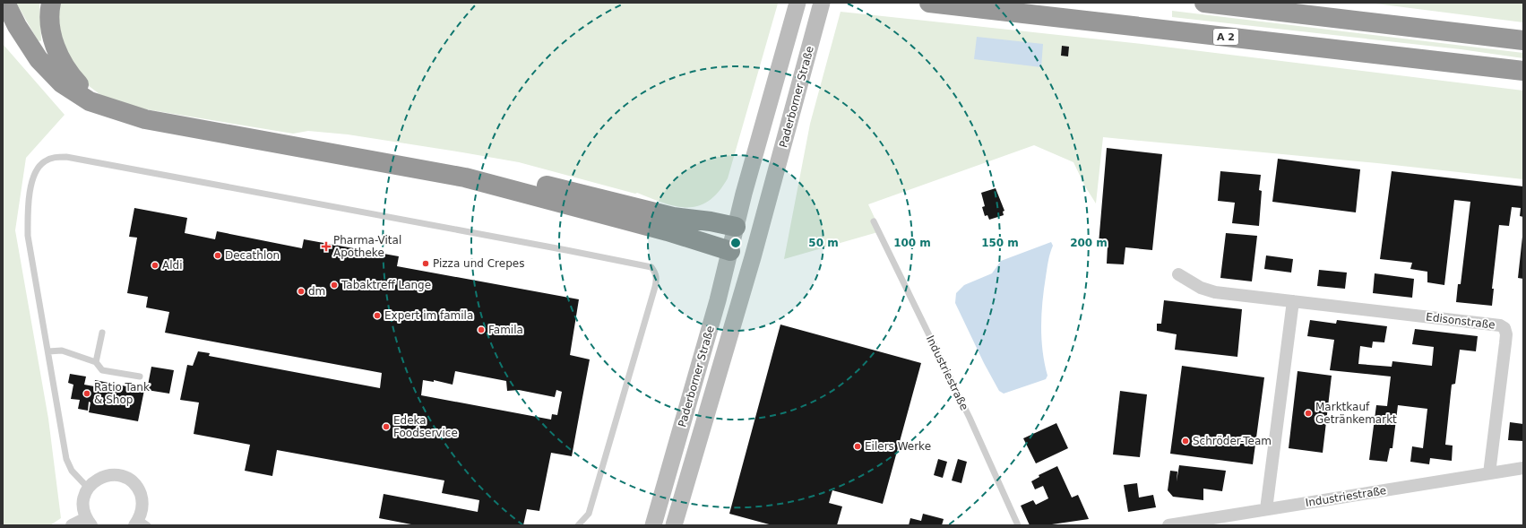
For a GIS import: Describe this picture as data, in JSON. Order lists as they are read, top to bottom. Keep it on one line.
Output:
{"streets":{"highway":["A 2"],"main road":["Paderborner Straße"],"street":["Edisonstraße","Industriestraße"]},"crossings":[["Edisonstraße","Industriestraße"]],"places":{"health":["Pharma-Vital Apotheke"],"other":["Decathlon","Pizza und Crepes","Aldi","Tabaktreff Lange","dm","Expert im famila","Famila","Ratio Tank & Shop","Marktkauf Getränkemarkt","Edeka Foodservice","Schröder-Team","Eilers Werke"]},"rings":["50 m","100 m","150 m","200 m"]}
